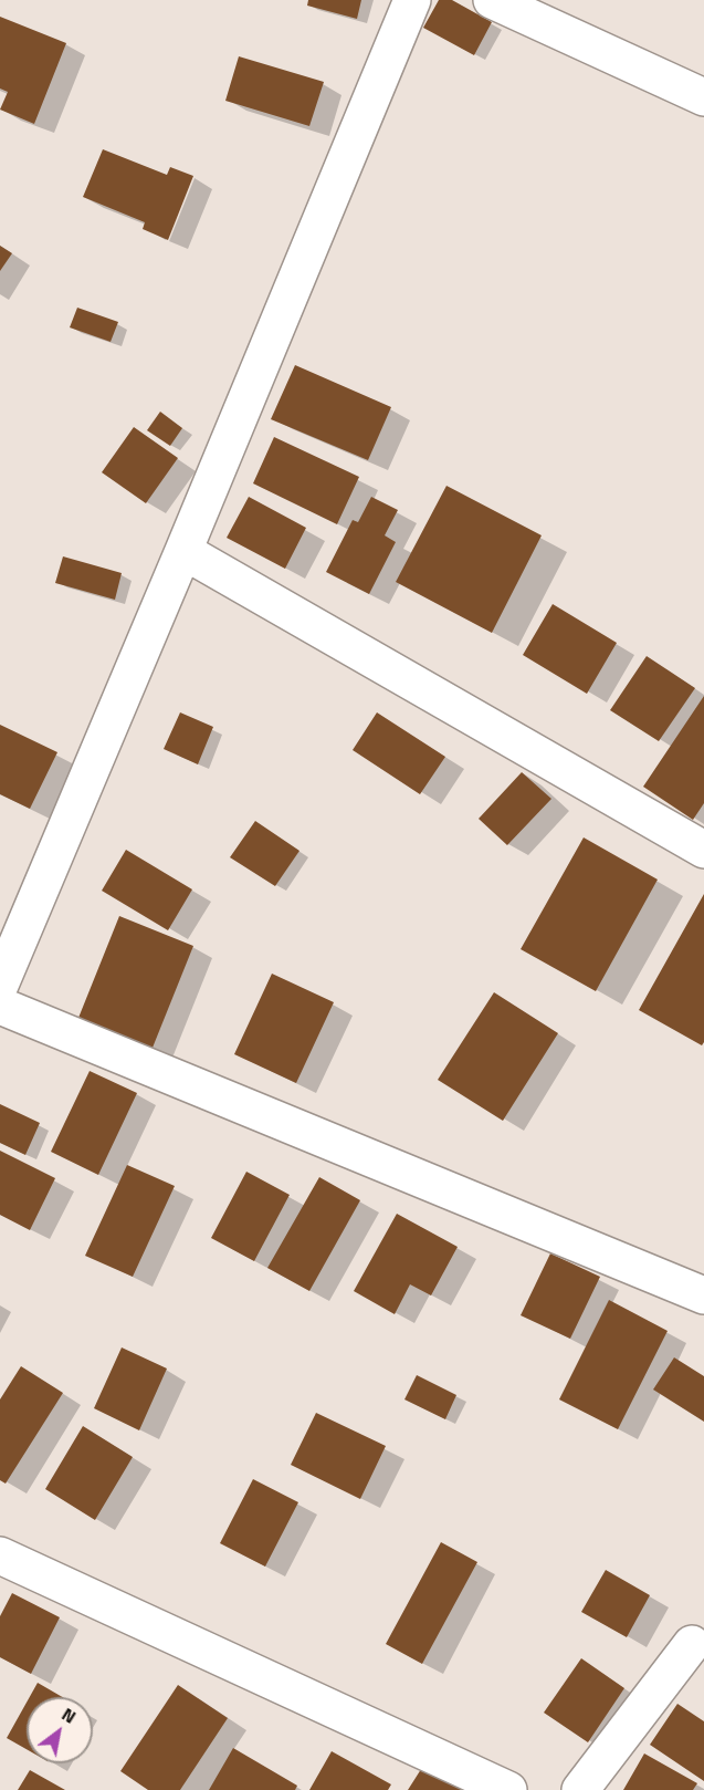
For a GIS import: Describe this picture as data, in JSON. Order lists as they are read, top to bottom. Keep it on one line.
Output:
{"north":"top right"}
